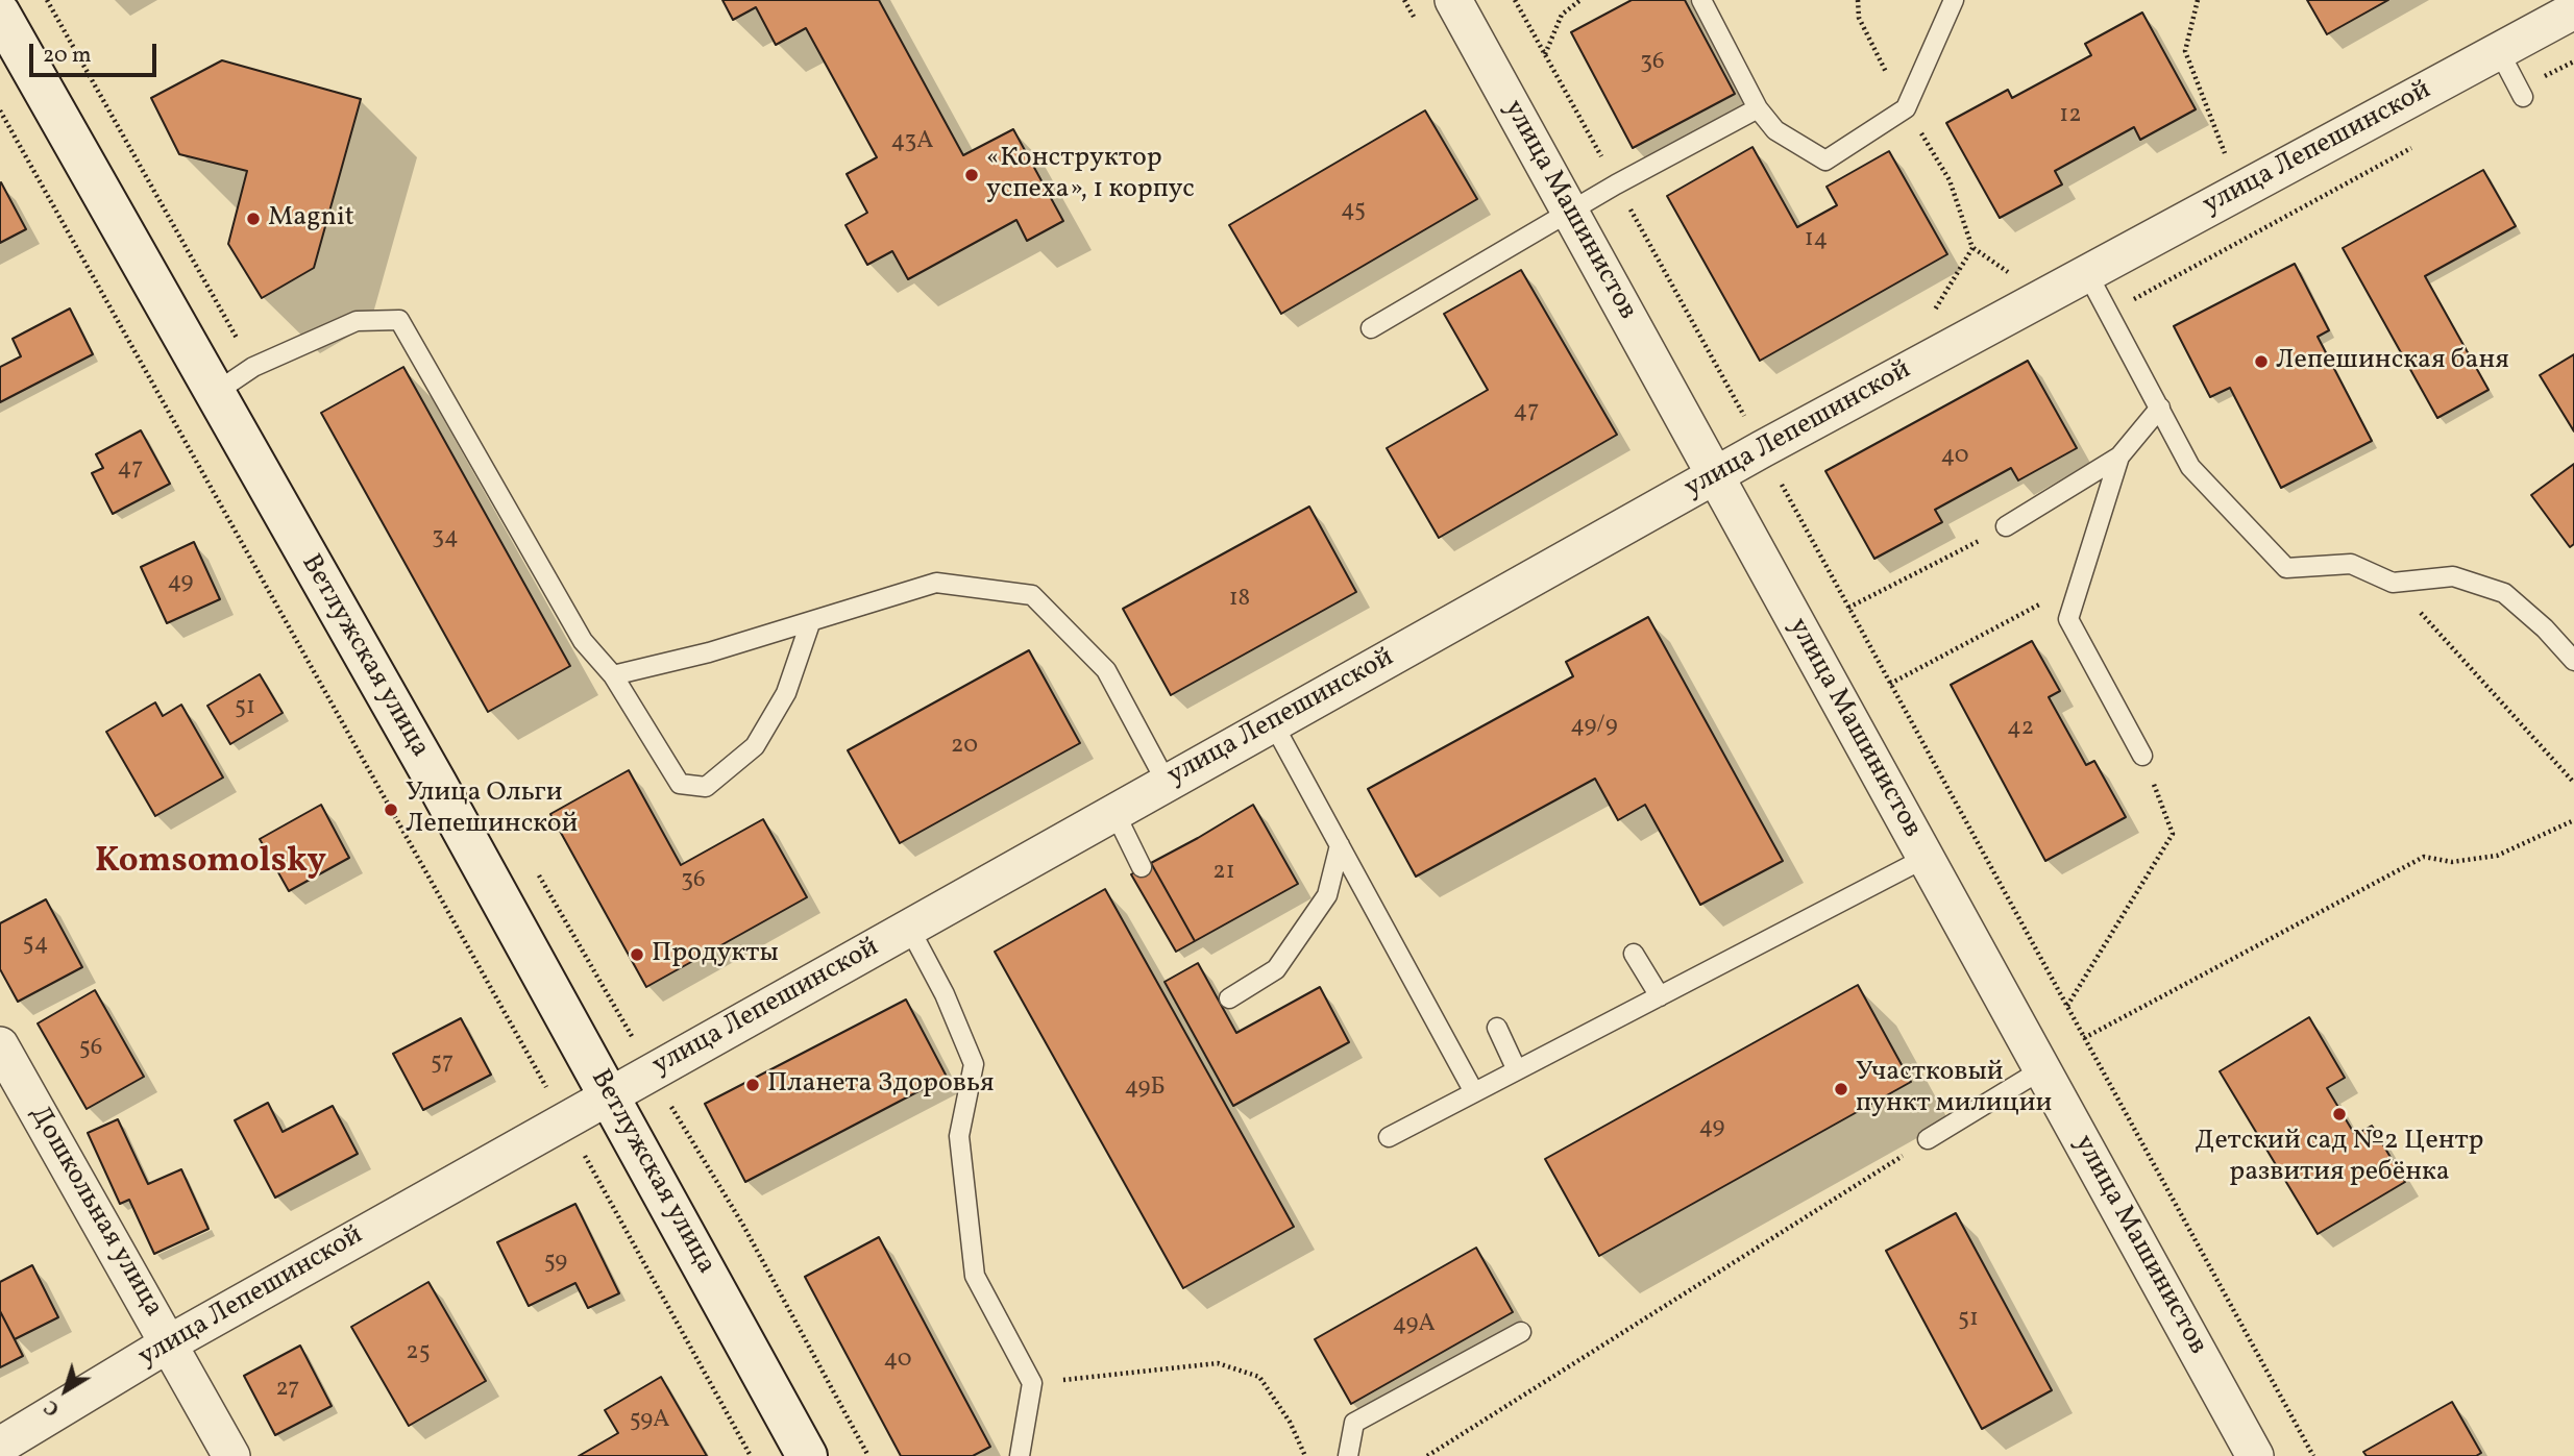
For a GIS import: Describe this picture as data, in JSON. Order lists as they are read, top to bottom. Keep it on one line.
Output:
{"streets":{"main road":["Ветлужская улица"],"street":["улица Лепешинской","улица Машинистов","Дошкольная улица"]},"crossings":[["улица Лепешинской","улица Машинистов"],["улица Лепешинской","Ветлужская улица"],["улица Лепешинской","Дошкольная улица"]],"districts":["Komsomolsky"],"places":["«Конструктор успеха», 1 корпус","Magnit","Лепешинская баня","Улица Ольги Лепешинской","Продукты","Планета Здоровья","Участковый пункт милиции","Детский сад №2 Центр развития ребёнка"],"house_numbers":["36","12","43А","45","14","47","40","47","34","49","18","51","49/9","42","20","21","36","54","56","57","49Б","49","59","51","49А","25","40","27","59А"],"scale_bar":"20 m","north":"bottom left"}
